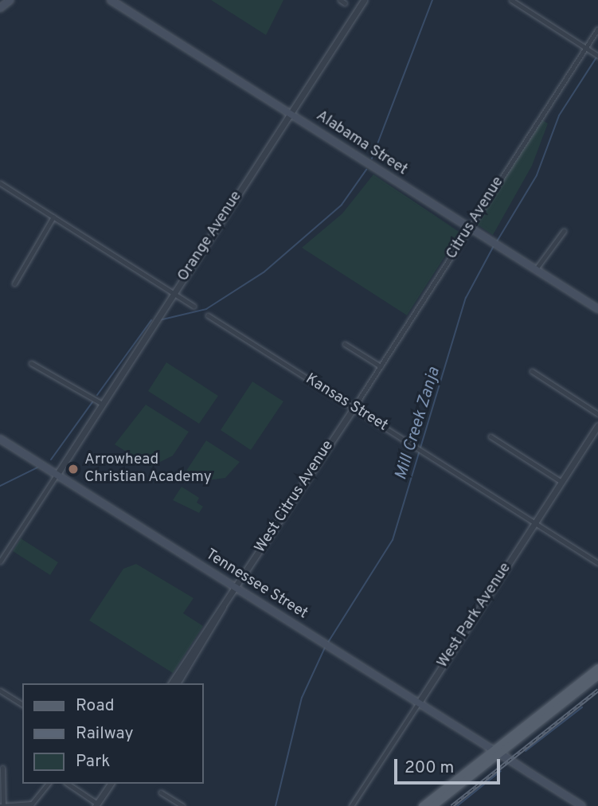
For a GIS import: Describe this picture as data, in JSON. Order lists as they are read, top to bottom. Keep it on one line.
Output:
{"streets":{"main road":["Alabama Street","Tennessee Street"],"street":["Citrus Avenue","Orange Avenue","Kansas Street","West Citrus Avenue","West Park Avenue"]},"crossings":[["Alabama Street","Citrus Avenue"],["Alabama Street","Orange Avenue"],["Citrus Avenue","Kansas Street"],["Citrus Avenue","West Citrus Avenue"],["Orange Avenue","Tennessee Street"],["Kansas Street","West Citrus Avenue"],["Kansas Street","West Park Avenue"],["West Citrus Avenue","Tennessee Street"],["Tennessee Street","West Park Avenue"]],"water":["Mill Creek Zanja"],"places":["Arrowhead Christian Academy"],"legend":["Road","Railway","Park"],"scale_bar":"200 m"}
